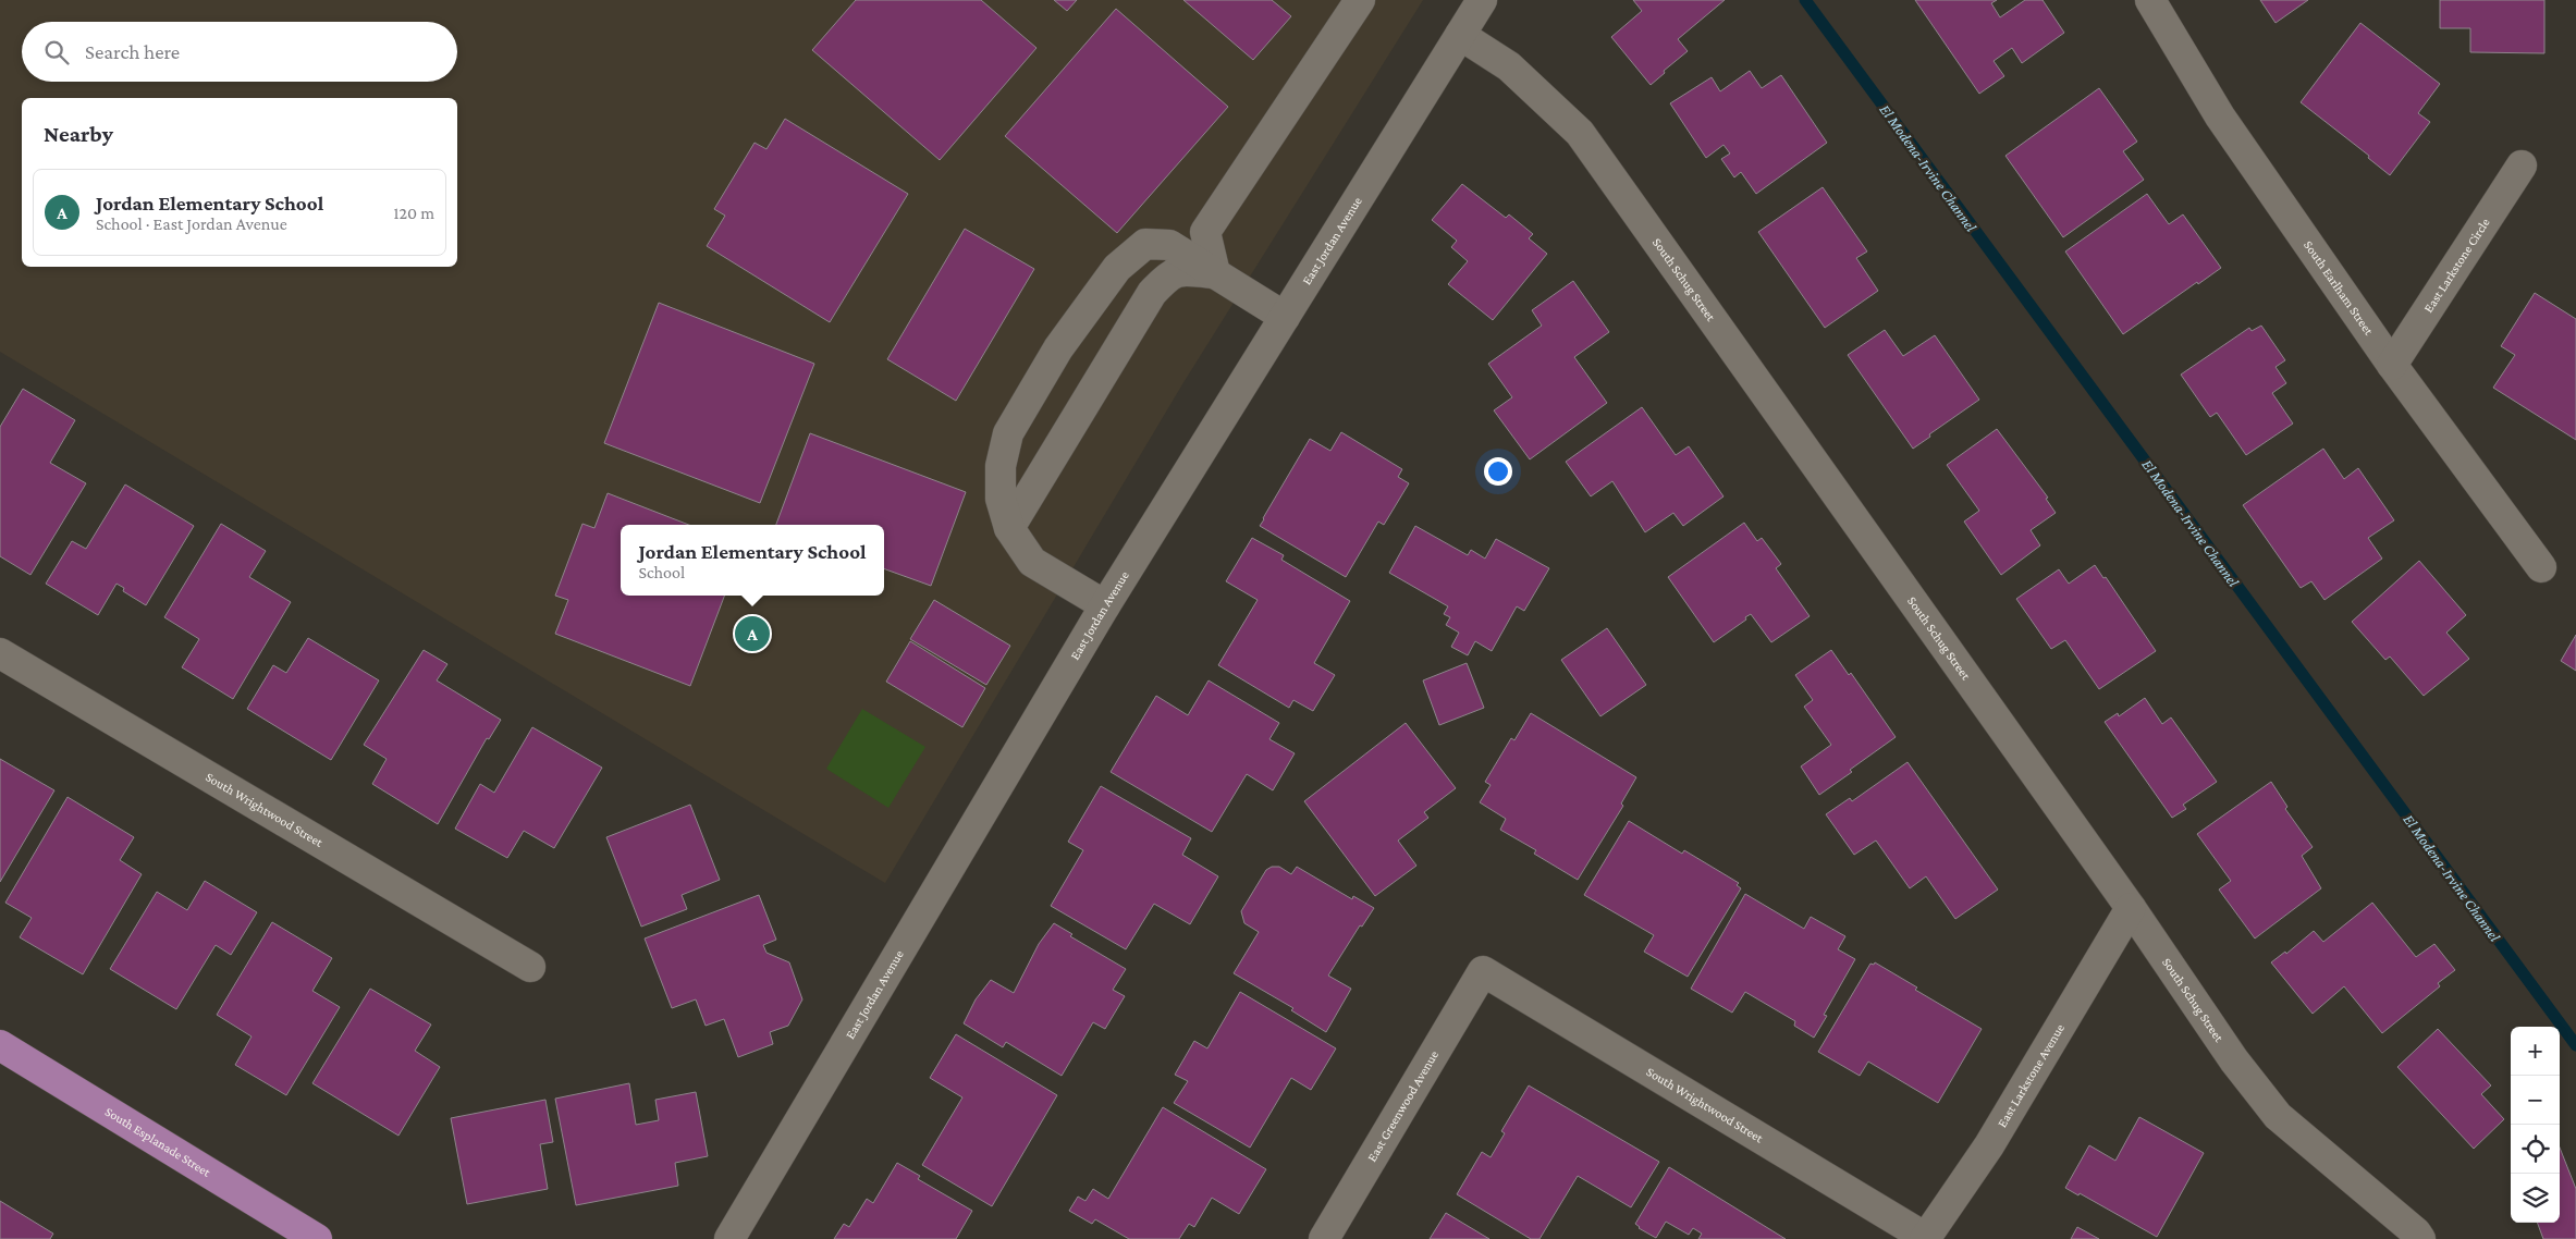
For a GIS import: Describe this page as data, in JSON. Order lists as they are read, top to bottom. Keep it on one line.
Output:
{"streets":{"main road":["South Esplanade Street"],"street":["East Jordan Avenue","East Larkstone Circle","South Schug Street","South Earlham Street","South Wrightwood Street","East Larkstone Avenue","East Greenwood Avenue"]},"crossings":[["East Jordan Avenue","South Schug Street"],["East Larkstone Circle","South Earlham Street"],["South Schug Street","East Larkstone Avenue"],["South Wrightwood Street","East Larkstone Avenue"],["South Wrightwood Street","East Greenwood Avenue"]],"water":["El Modena-Irvine Channel"],"page":{"search":"Search here","heading":"Nearby","list":[{"mark":"A","name":"Jordan Elementary School","note":"School · East Jordan Avenue","value":"120 m"}],"popup":["Jordan Elementary School","School"],"pins":"A","map_buttons":["+","−"]}}
